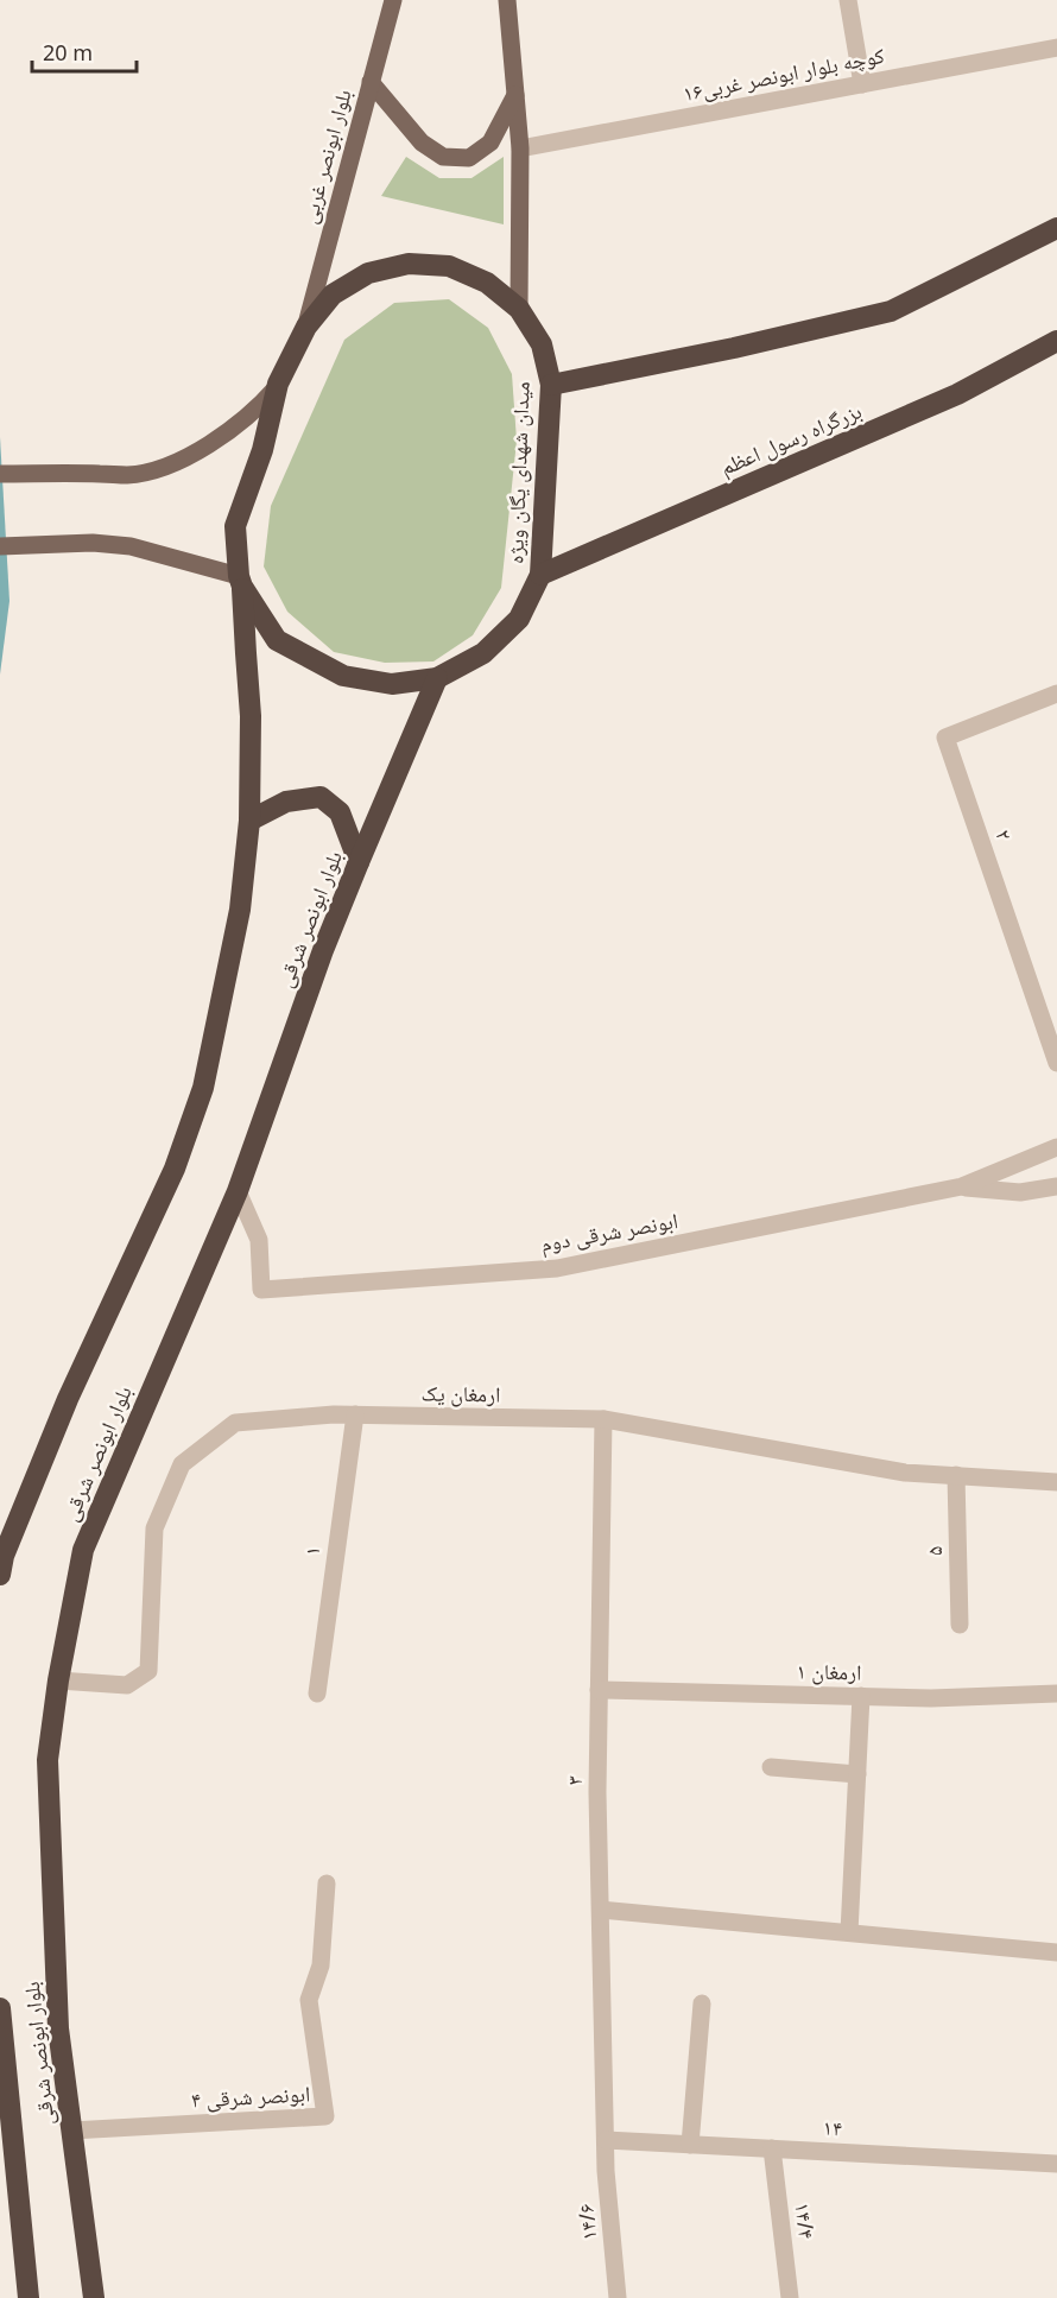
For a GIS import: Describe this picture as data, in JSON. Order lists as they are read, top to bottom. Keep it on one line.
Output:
{"streets":{"highway":["بزرگراه رسول اعظم","میدان شهدای یگان ویژه","بلوار ابونصر شرقی"],"main road":["بلوار ابونصر غربی"],"street":["کوچه بلوار ابونصر غربی۱۶","۲","ابونصر شرقی دوم","ارمغان یک","۱","۵","ارمغان ۱","۳","ابونصر شرقی ۴","۱۴","۱۴/۴","۱۴/۶"]},"crossings":[["بلوار ابونصر غربی","میدان شهدای یگان ویژه"],["بزرگراه رسول اعظم","میدان شهدای یگان ویژه"],["میدان شهدای یگان ویژه","بلوار ابونصر شرقی"],["بلوار ابونصر شرقی","ابونصر شرقی دوم"],["بلوار ابونصر شرقی","ارمغان یک"],["بلوار ابونصر شرقی","ابونصر شرقی ۴"],["ارمغان یک","۱"],["ارمغان یک","۵"],["ارمغان یک","۳"],["ارمغان ۱","۳"],["۳","۱۴"],["۳","۱۴/۶"],["۱۴","۱۴/۴"],["۱۴","۱۴/۶"]],"scale_bar":"20 m"}
